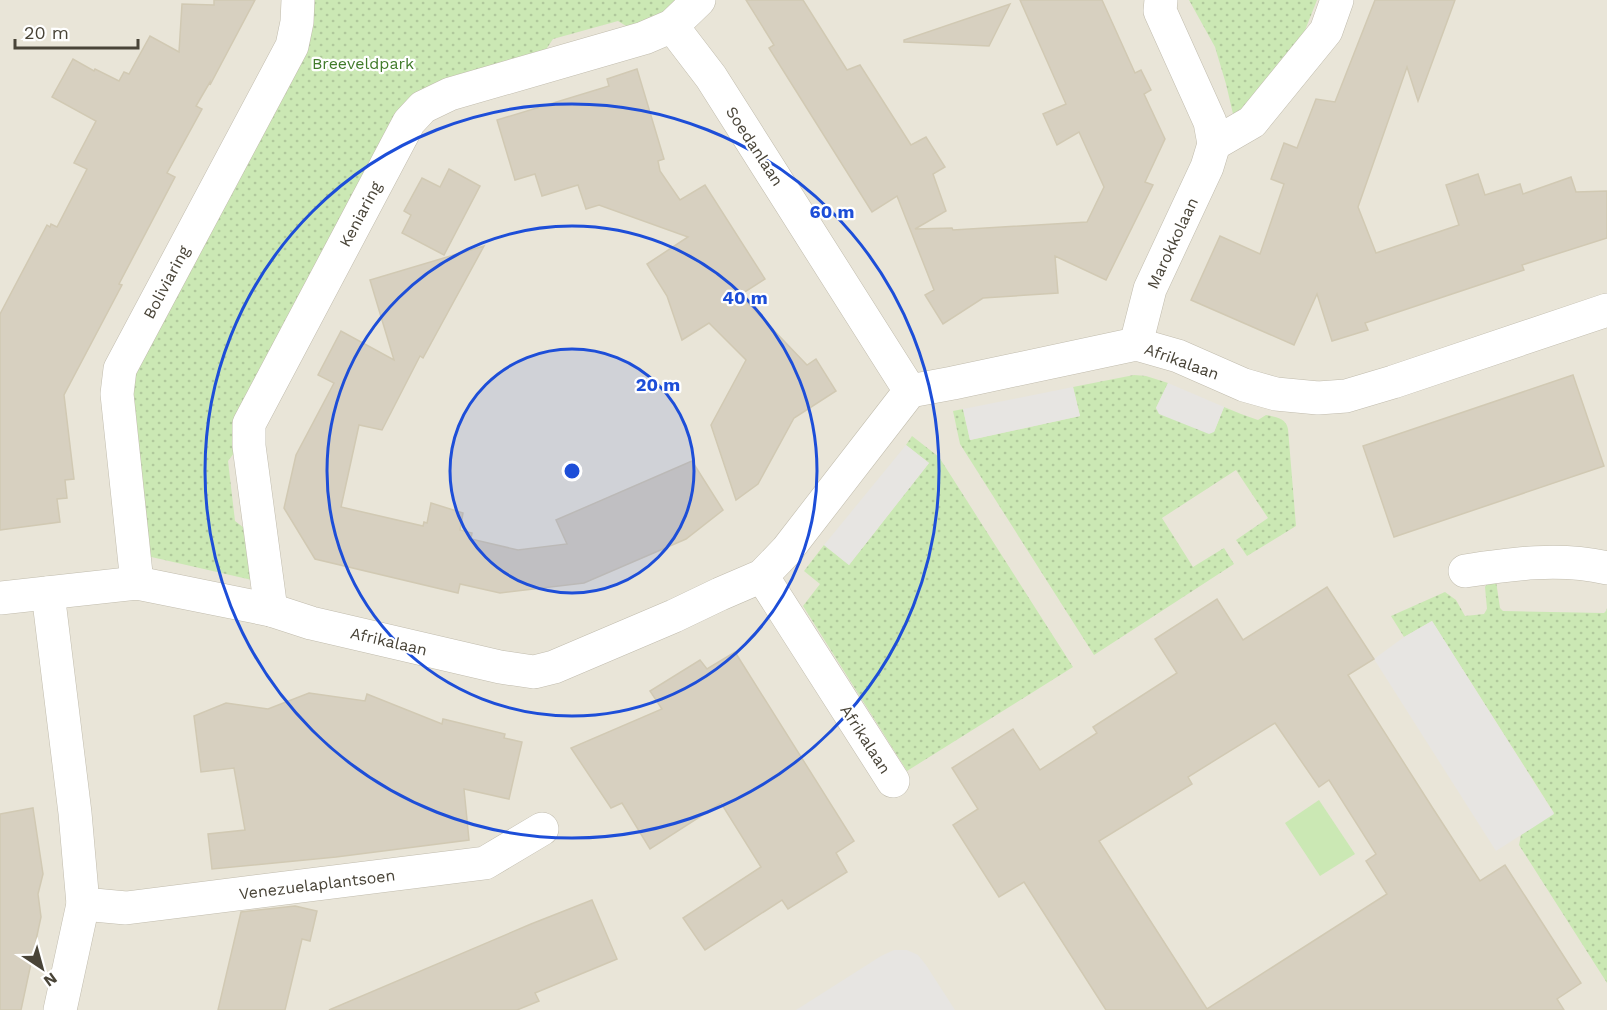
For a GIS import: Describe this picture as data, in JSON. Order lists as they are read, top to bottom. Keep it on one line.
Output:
{"streets":{"street":["Soedanlaan","Keniaring","Marokkolaan","Boliviaring","Afrikalaan","Venezuelaplantsoen"]},"crossings":[["Soedanlaan","Keniaring"],["Soedanlaan","Afrikalaan"],["Keniaring","Afrikalaan"],["Marokkolaan","Afrikalaan"],["Boliviaring","Afrikalaan"]],"parks":["Breeveldpark"],"scale_bar":"20 m","north":"bottom right","rings":["60 m","40 m","20 m"]}
